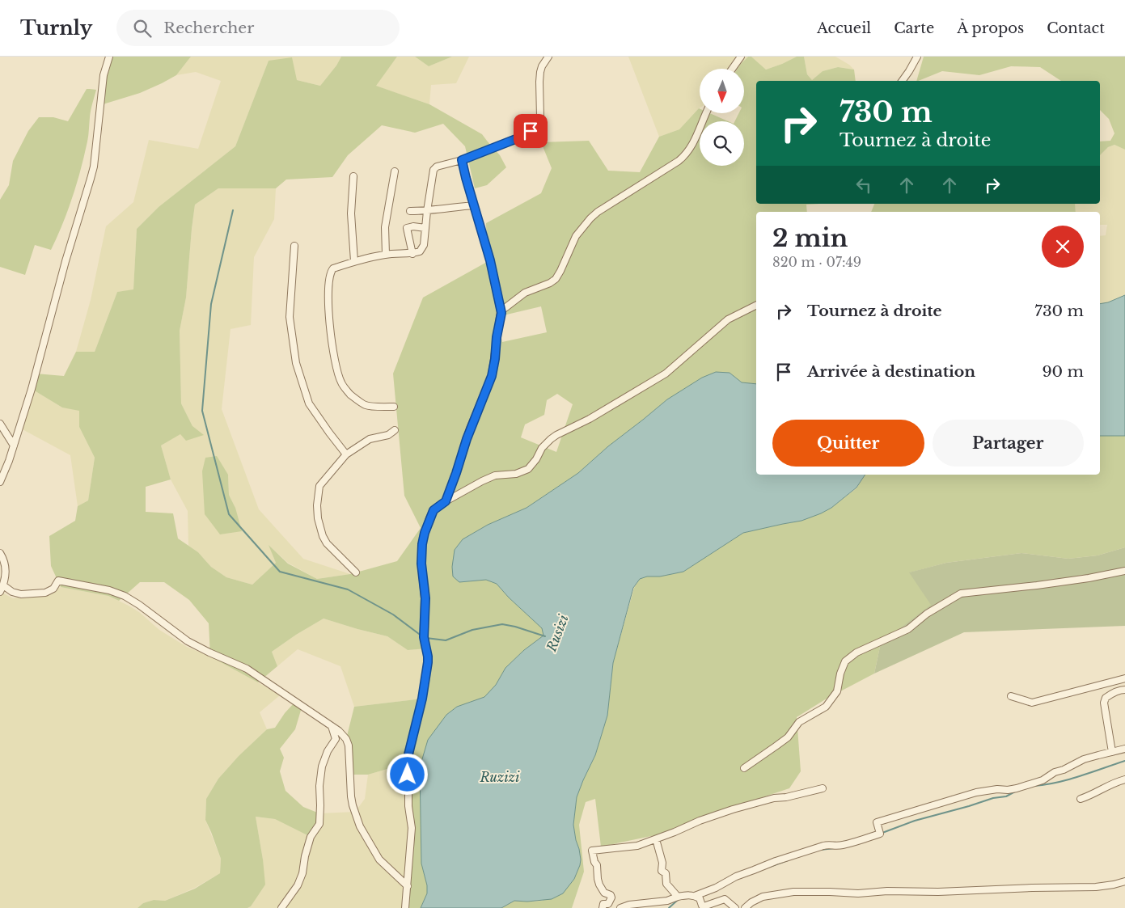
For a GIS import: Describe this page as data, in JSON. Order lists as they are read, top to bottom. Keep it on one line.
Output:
{"water":["Rusizi","Ruzizi"],"north":"bottom","page":{"header":"Turnly","search":"Rechercher","nav":["Accueil","Carte","À propos","Contact"],"turn":["730 m","Tournez à droite"],"heading":["2 min","820 m · 07:49"],"list":[{"name":"Tournez à droite","value":"730 m"},{"name":"Arrivée à destination","value":"90 m"}],"buttons":["Quitter","Partager"]}}
